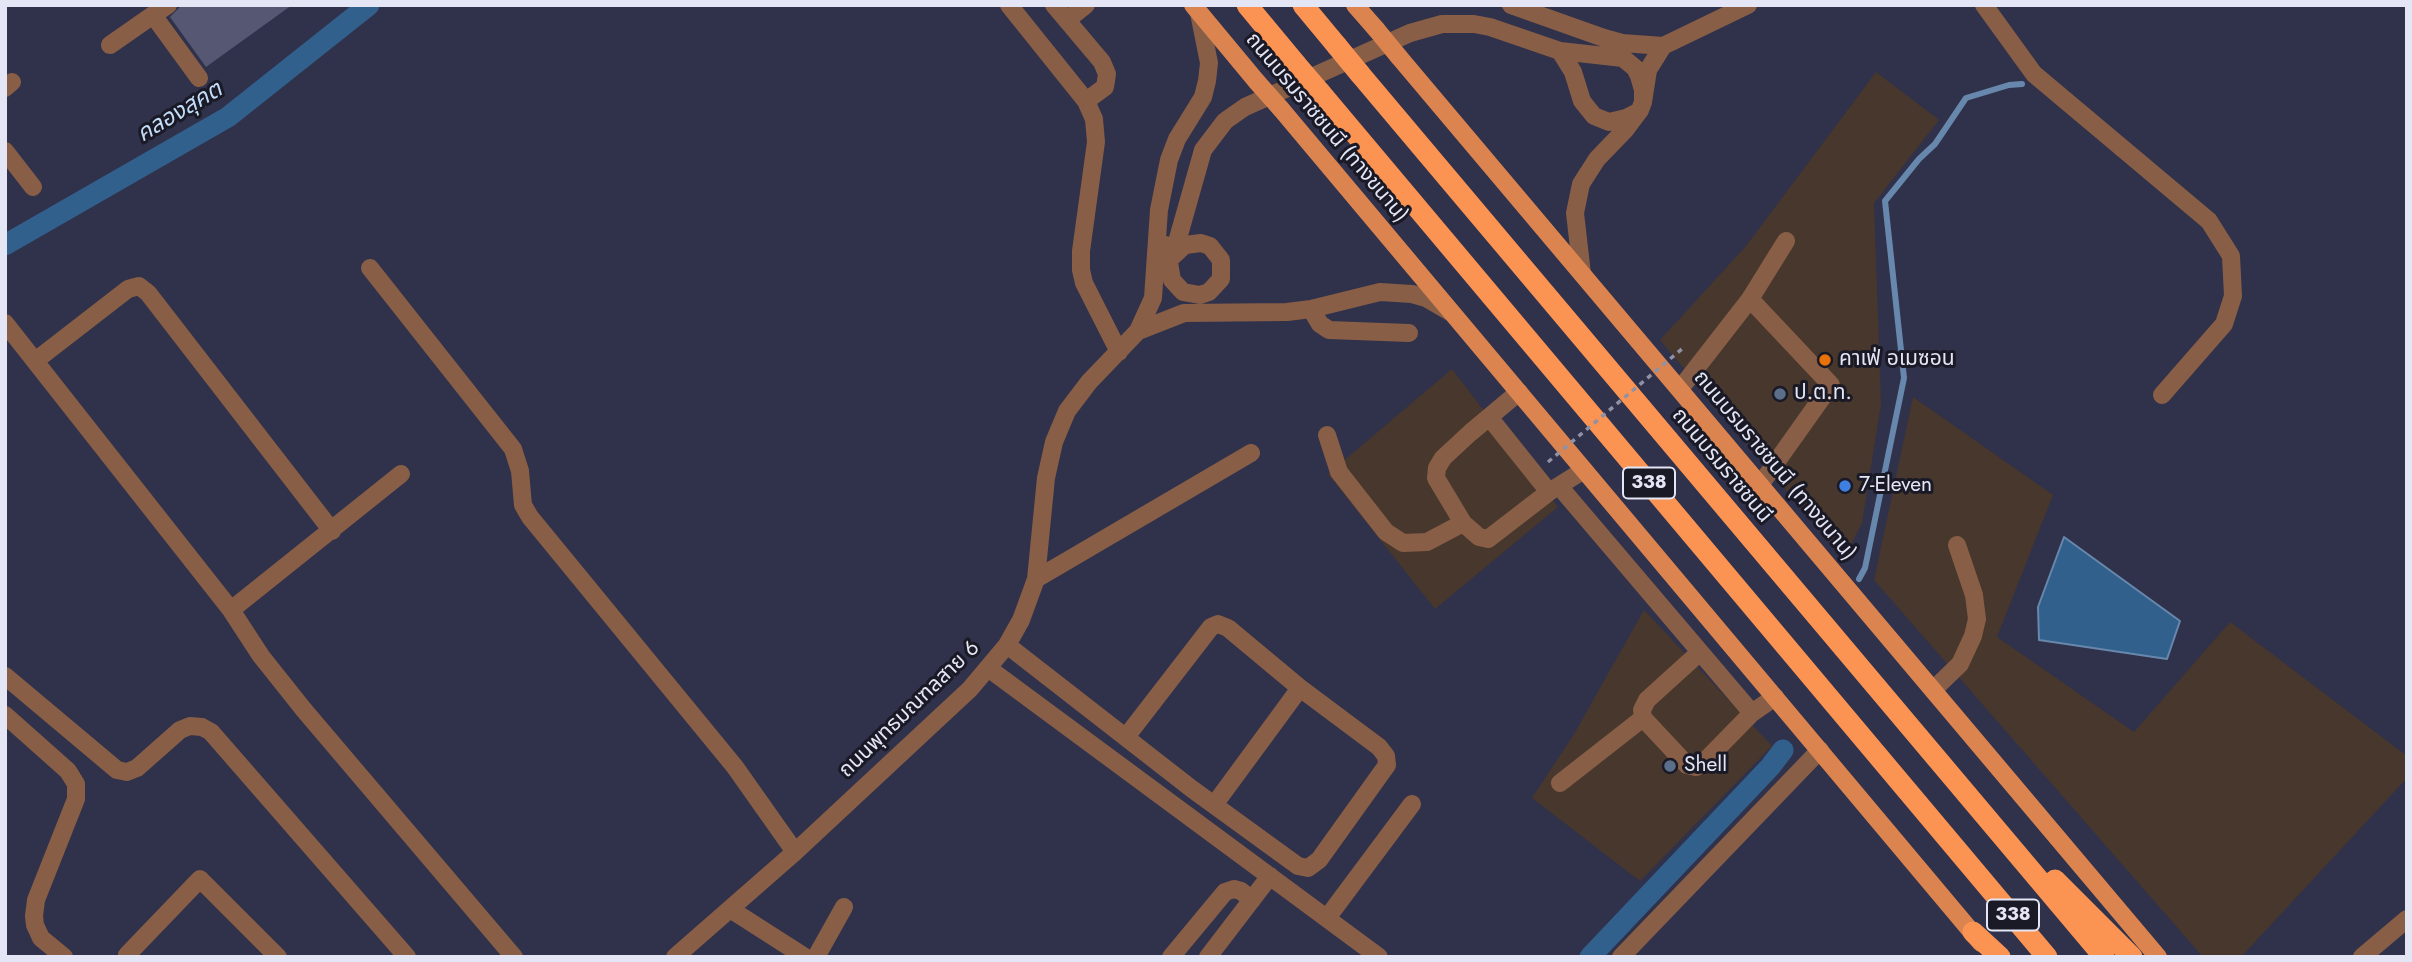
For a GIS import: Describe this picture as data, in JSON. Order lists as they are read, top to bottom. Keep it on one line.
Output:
{"streets":{"highway":["ถนนบรมราชชนนี","338"],"main road":["ถนนบรมราชชนนี (ทางขนาน)"],"street":["ถนนพุทธมณฑลสาย 6"]},"crossings":[["ถนนบรมราชชนนี (ทางขนาน)","ถนนพุทธมณฑลสาย 6"]],"water":["คลองสุคต"],"places":["คาเฟ่ อเมซอน","ป.ต.ท.","7-Eleven","Shell"]}
